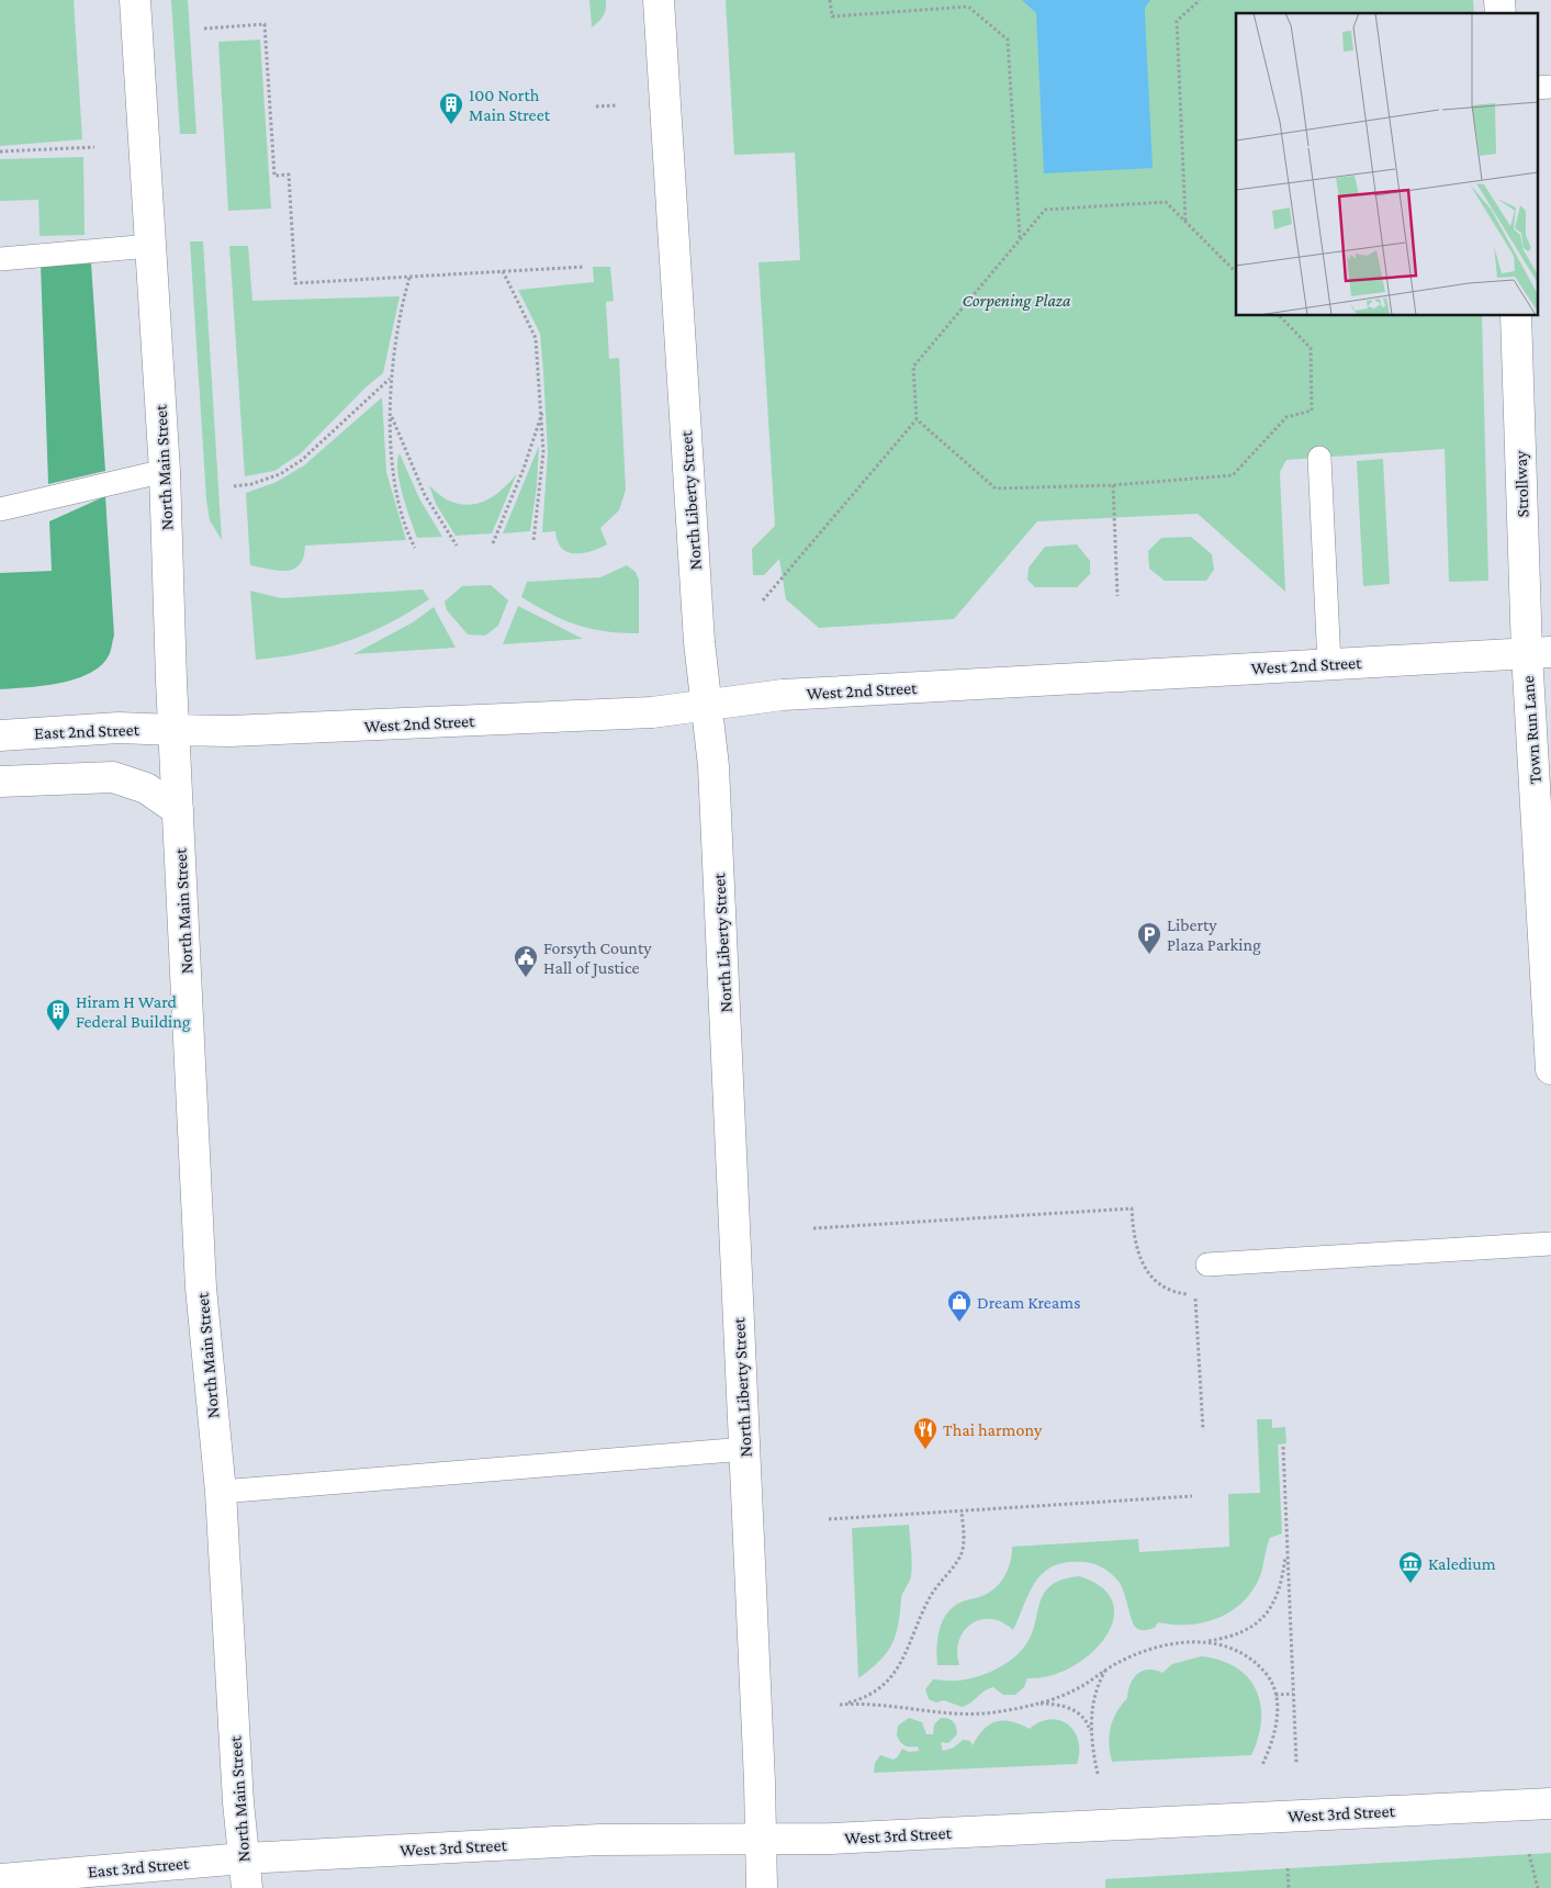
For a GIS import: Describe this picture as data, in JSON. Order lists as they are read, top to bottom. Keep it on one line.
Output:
{"streets":{"main road":["North Main Street","Strollway","North Liberty Street","West 2nd Street","Town Run Lane","East 2nd Street","West 3rd Street","East 3rd Street"]},"crossings":[["North Main Street","West 2nd Street"],["North Main Street","East 2nd Street"],["North Main Street","West 3rd Street"],["North Main Street","East 3rd Street"],["Strollway","West 2nd Street"],["Strollway","Town Run Lane"],["North Liberty Street","West 2nd Street"],["North Liberty Street","West 3rd Street"],["West 2nd Street","Town Run Lane"],["West 2nd Street","East 2nd Street"],["West 3rd Street","East 3rd Street"]],"parks":["Corpening Plaza"],"places":{"building":["100 North Main Street","Hiram H Ward Federal Building"],"parking":["Liberty Plaza Parking"],"public building":["Forsyth County Hall of Justice"],"shop":["Dream Kreams"],"restaurant":["Thai harmony"],"museum":["Kaledium"]}}
